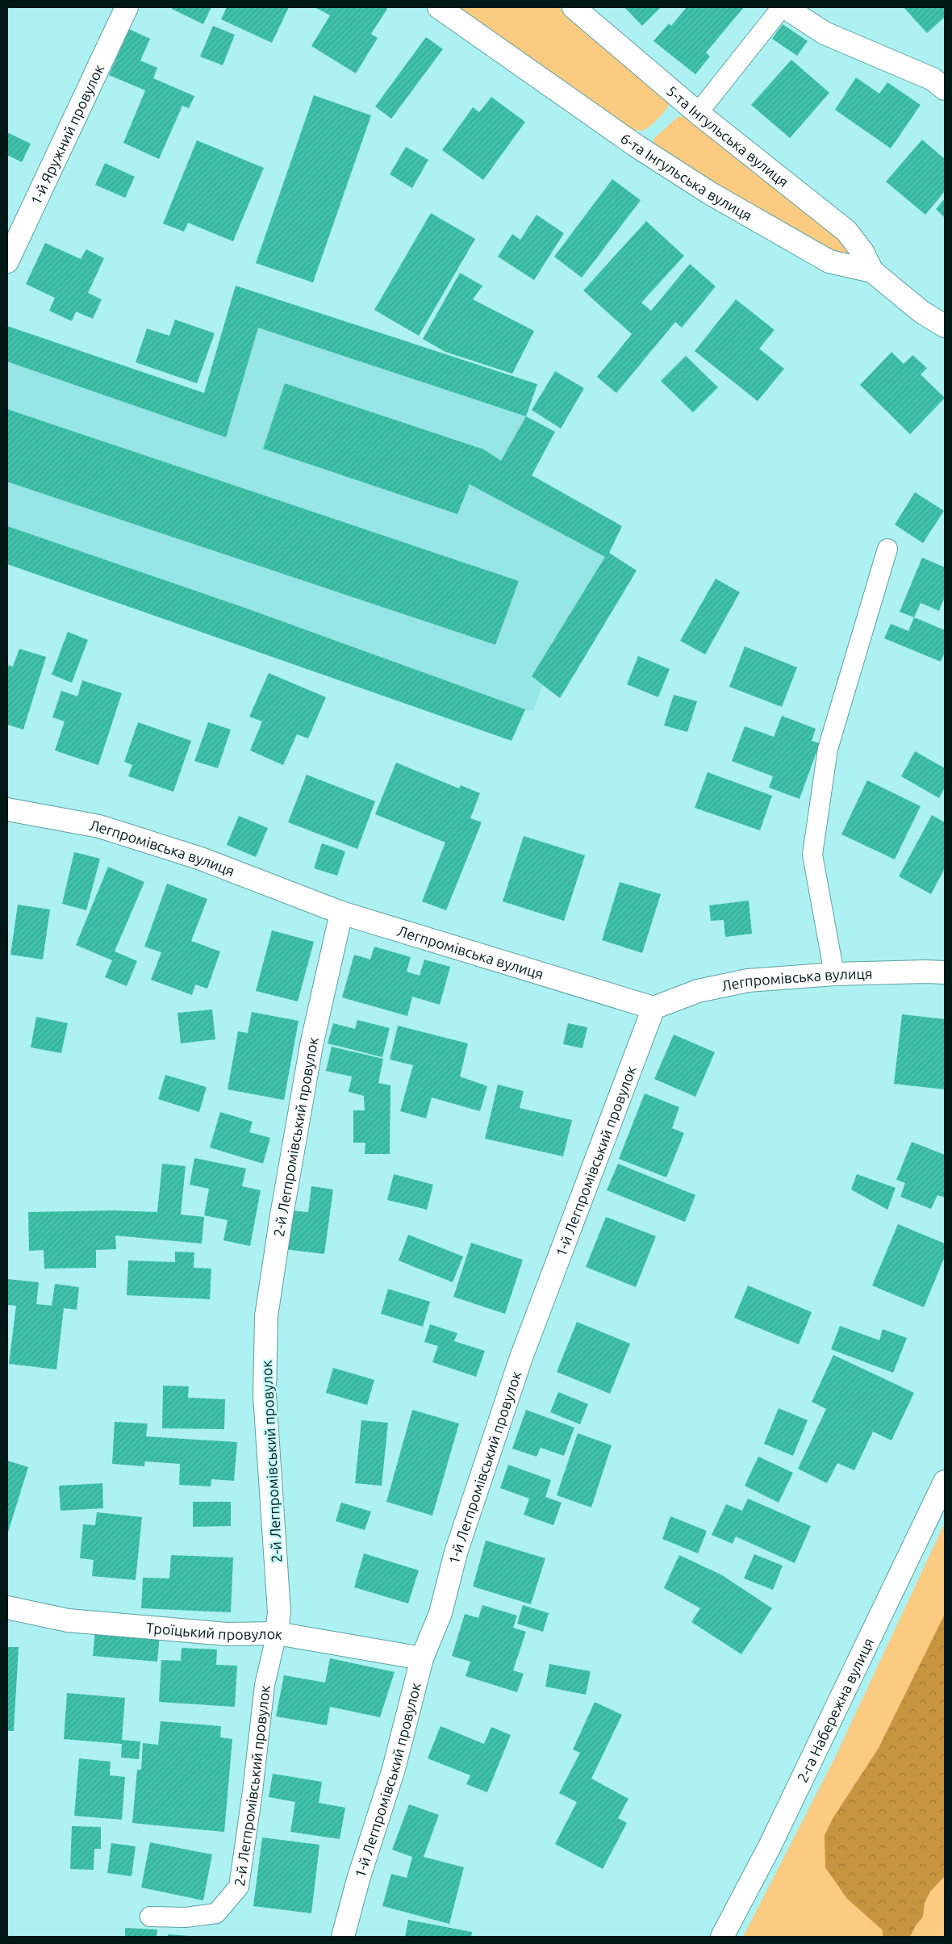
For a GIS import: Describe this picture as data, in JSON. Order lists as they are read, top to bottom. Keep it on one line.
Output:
{"streets":{"street":["1-й Яружний провулок","5-та Інгульська вулиця","6-та Інгульська вулиця","Легпромівська вулиця","2-й Легпромівський провулок","1-й Легпромівський провулок","Троїцький провулок","2-га Набережна вулиця"]},"crossings":[["5-та Інгульська вулиця","6-та Інгульська вулиця"],["Легпромівська вулиця","2-й Легпромівський провулок"],["Легпромівська вулиця","1-й Легпромівський провулок"],["2-й Легпромівський провулок","Троїцький провулок"],["1-й Легпромівський провулок","Троїцький провулок"]]}
